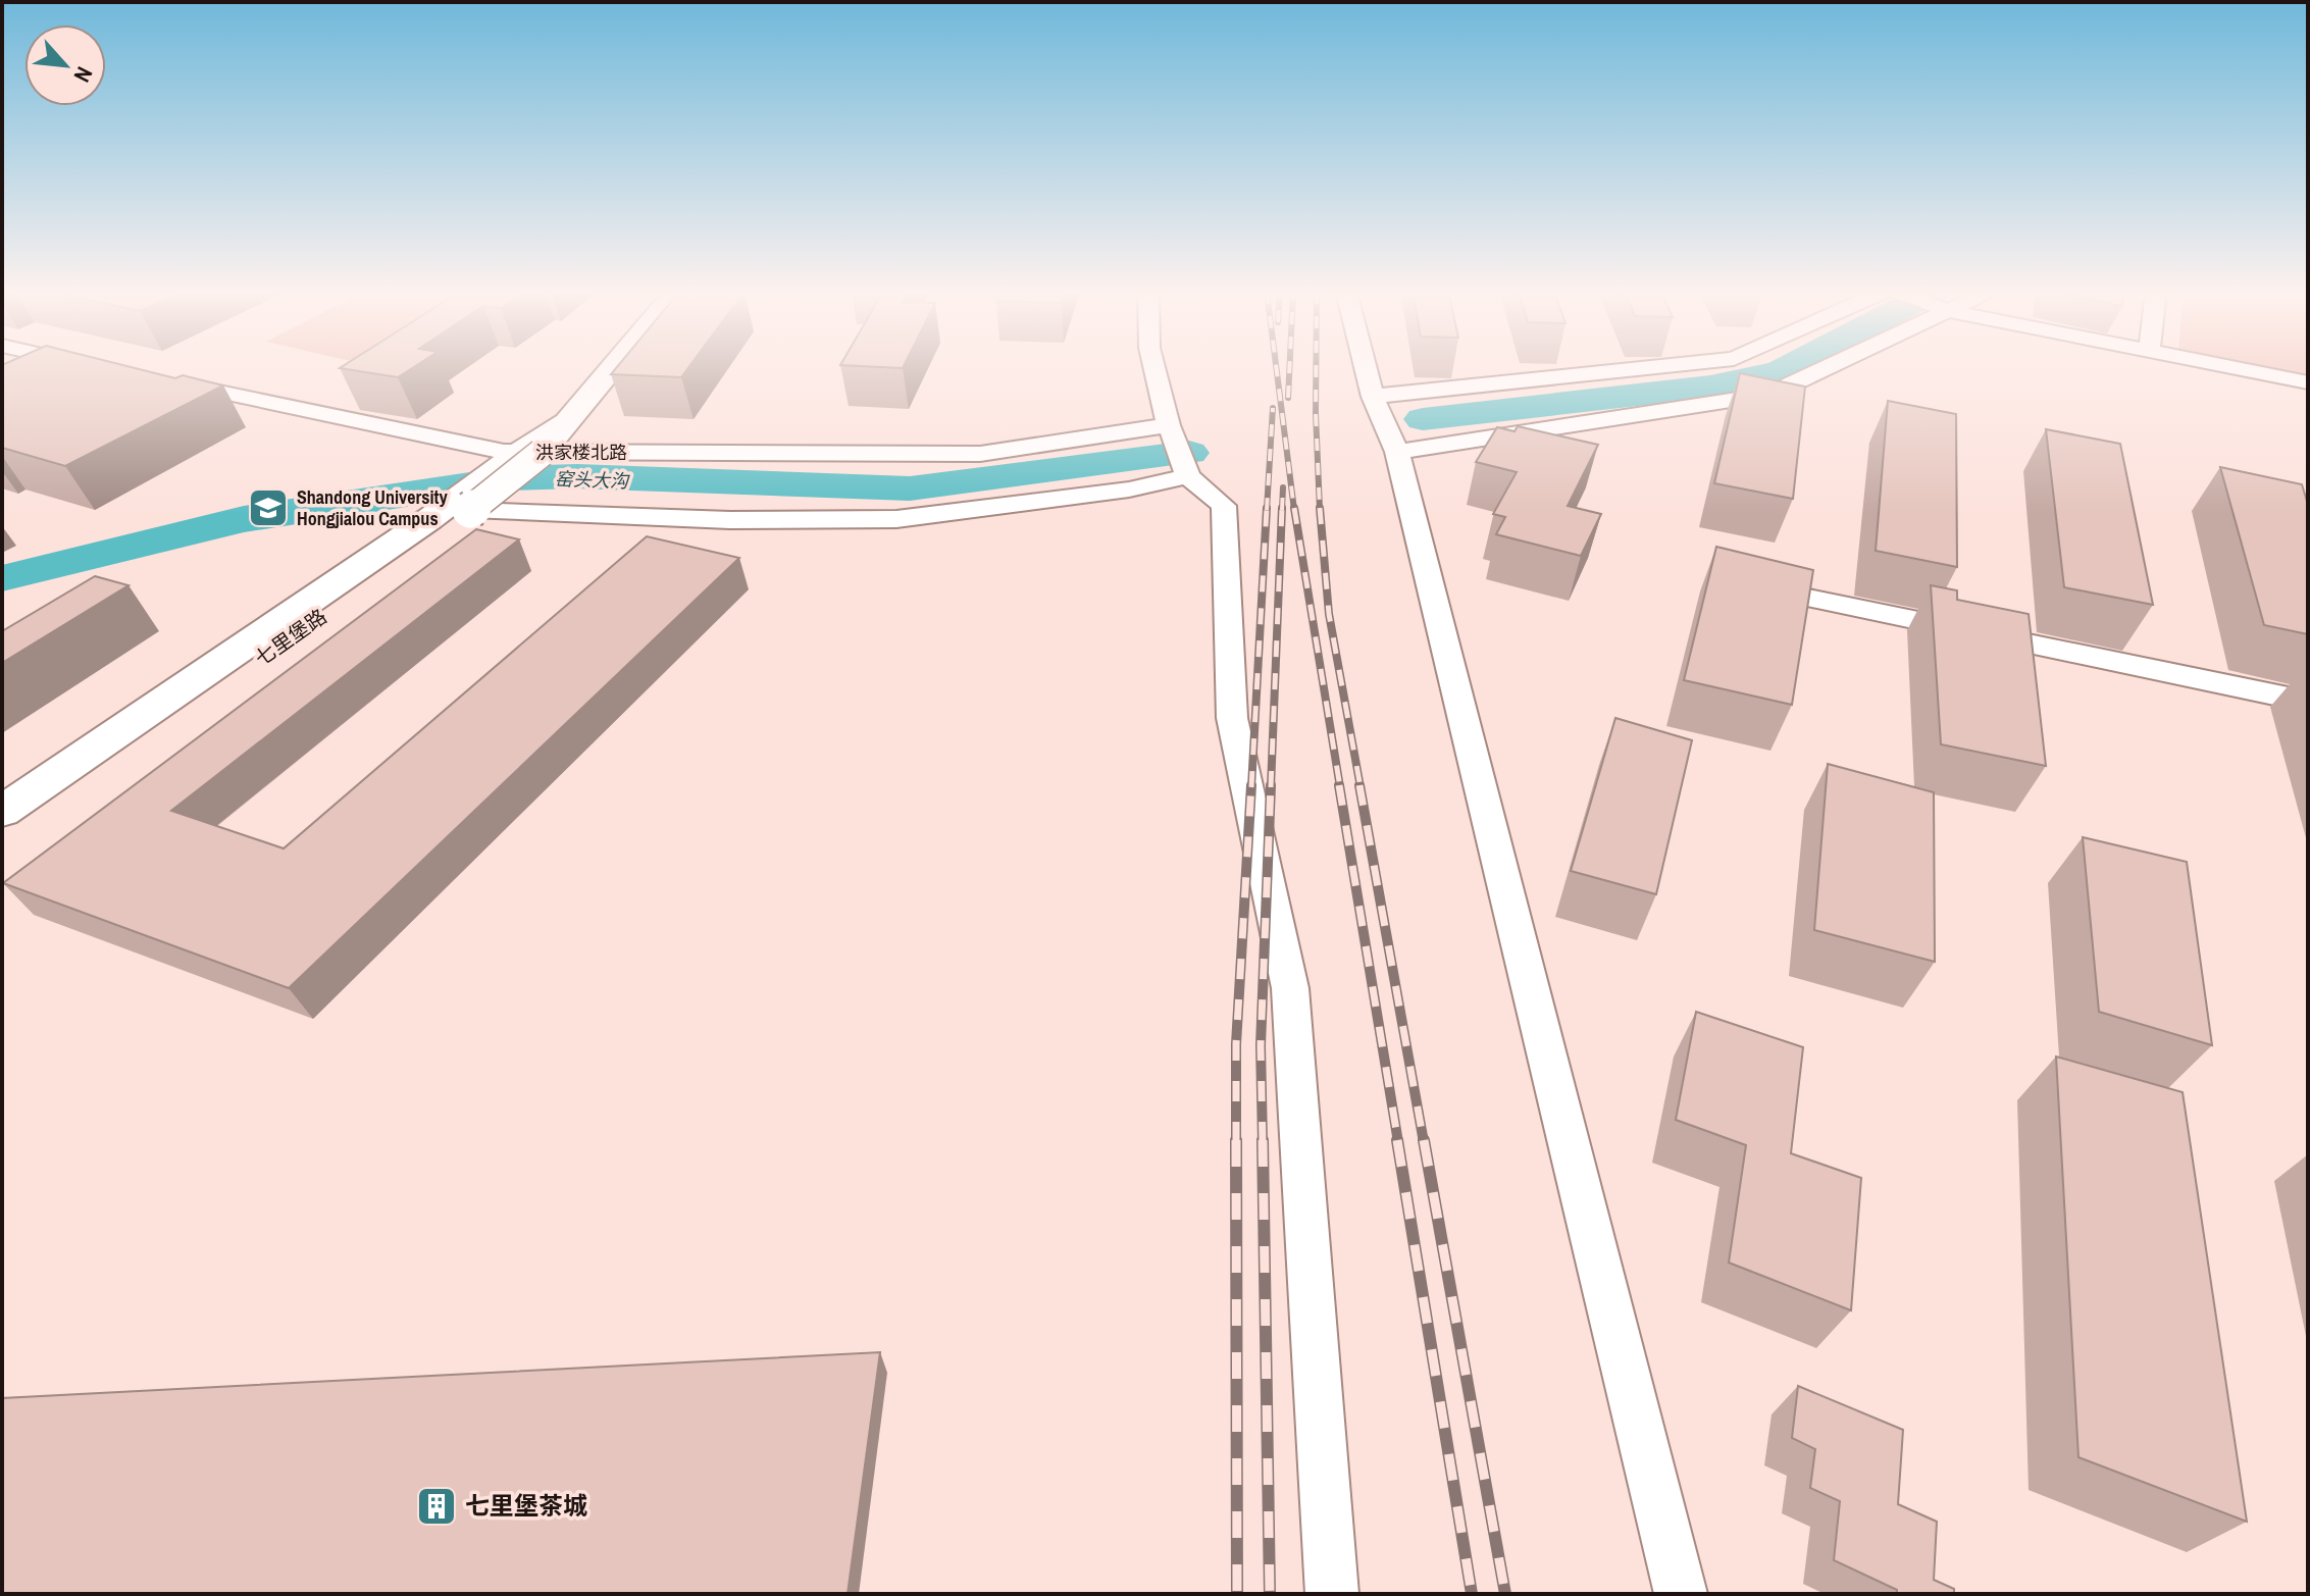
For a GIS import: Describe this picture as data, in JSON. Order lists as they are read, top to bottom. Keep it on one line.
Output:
{"streets":{"main road":["七里堡路"],"street":["洪家楼北路"]},"crossings":[["洪家楼北路","七里堡路"]],"water":["窑头大沟"],"places":{"school or university":["Shandong University Hongjialou Campus"],"building":["七里堡茶城"]},"north":"bottom right"}
